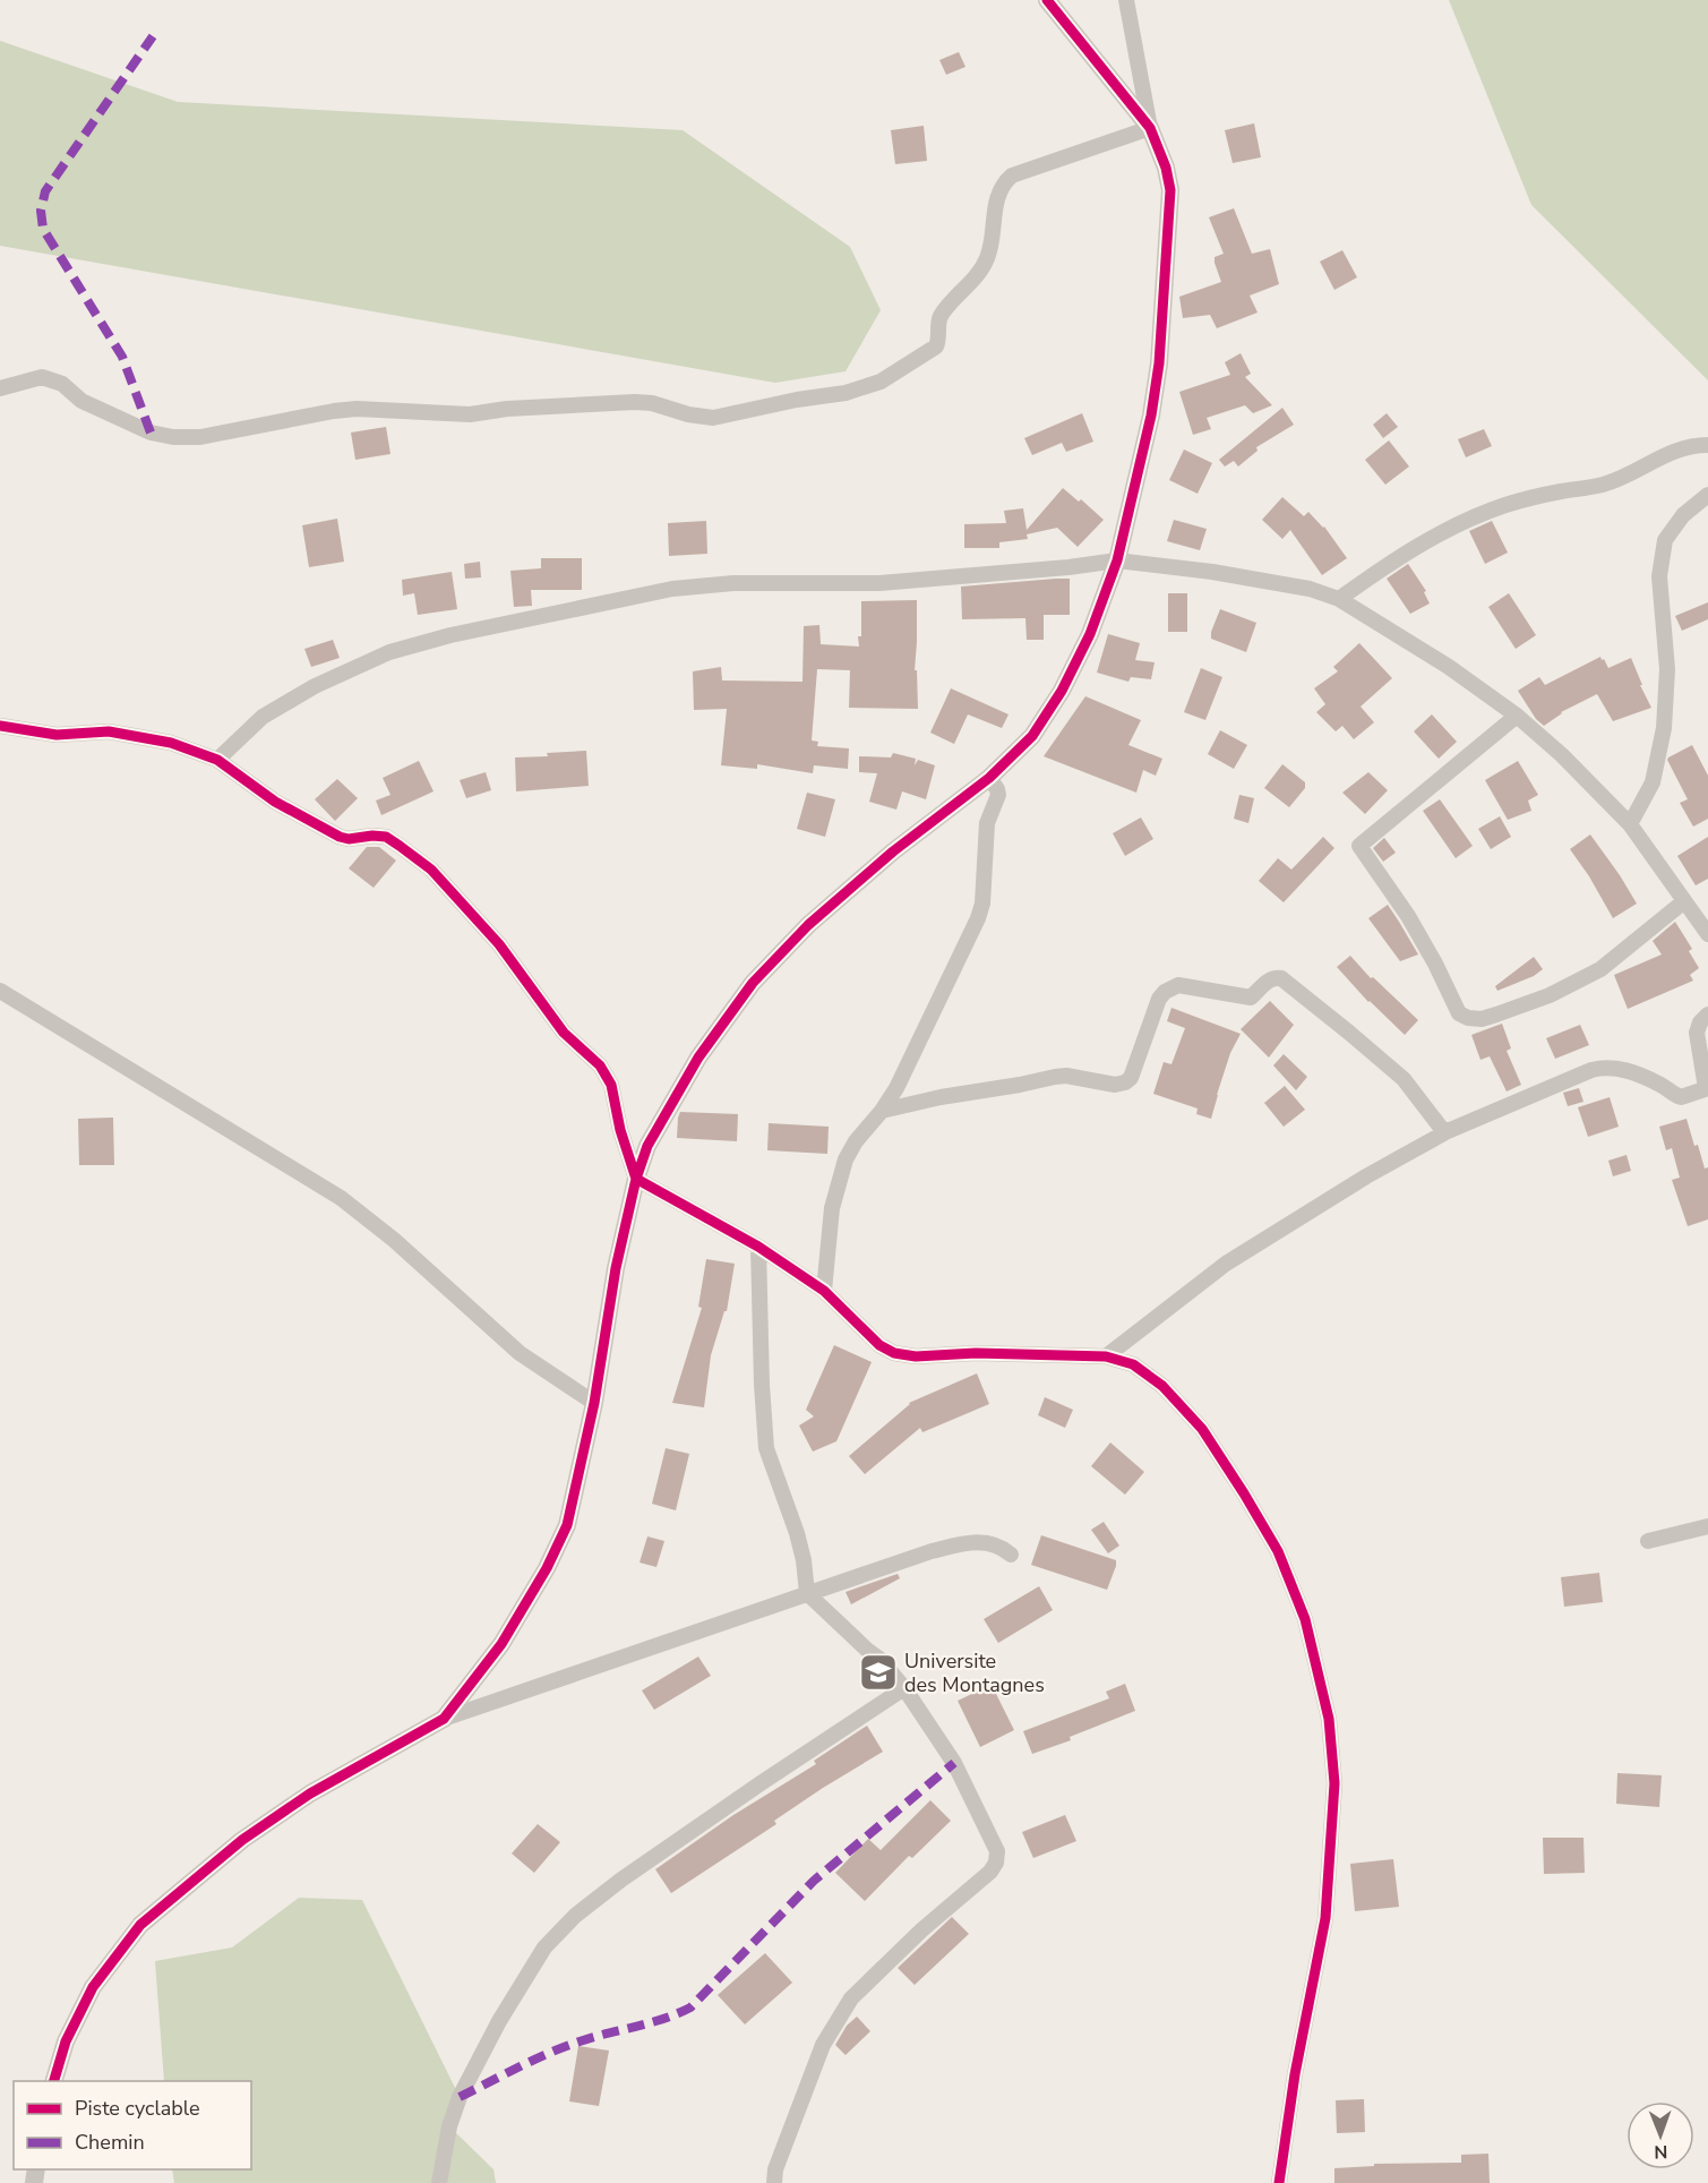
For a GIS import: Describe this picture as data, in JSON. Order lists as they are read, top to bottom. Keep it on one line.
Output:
{"places":{"school or university":["Universite des Montagnes"]},"legend":["Piste cyclable","Chemin"],"north":"bottom"}
